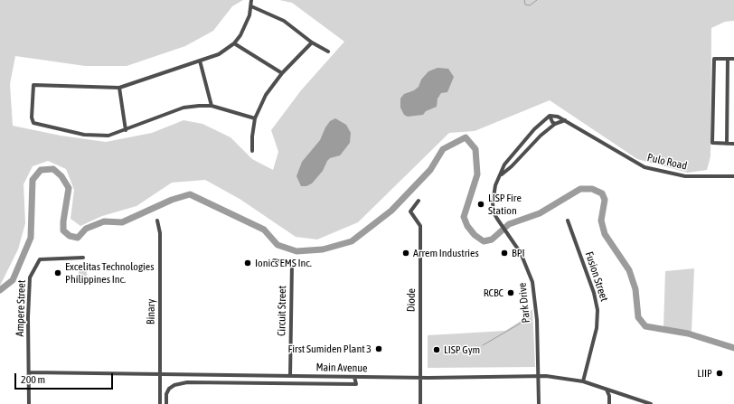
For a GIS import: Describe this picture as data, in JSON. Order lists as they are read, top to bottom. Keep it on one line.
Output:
{"streets":{"street":["Pulo Road","Fusion Street","Diode","Park Drive","Ampere Street","Circuit Street","Binary","Main Avenue"]},"crossings":[["Pulo Road","Park Drive"],["Fusion Street","Main Avenue"],["Diode","Main Avenue"],["Park Drive","Main Avenue"],["Ampere Street","Main Avenue"],["Circuit Street","Main Avenue"],["Binary","Main Avenue"]],"places":["LISP Fire Station","Arrem Industries","BPI","Ionics EMS Inc.","Excelitas Technologies Philippines Inc.","RCBC","First Sumiden Plant 3","LISP Gym","LIIP"],"scale_bar":"200 m"}
